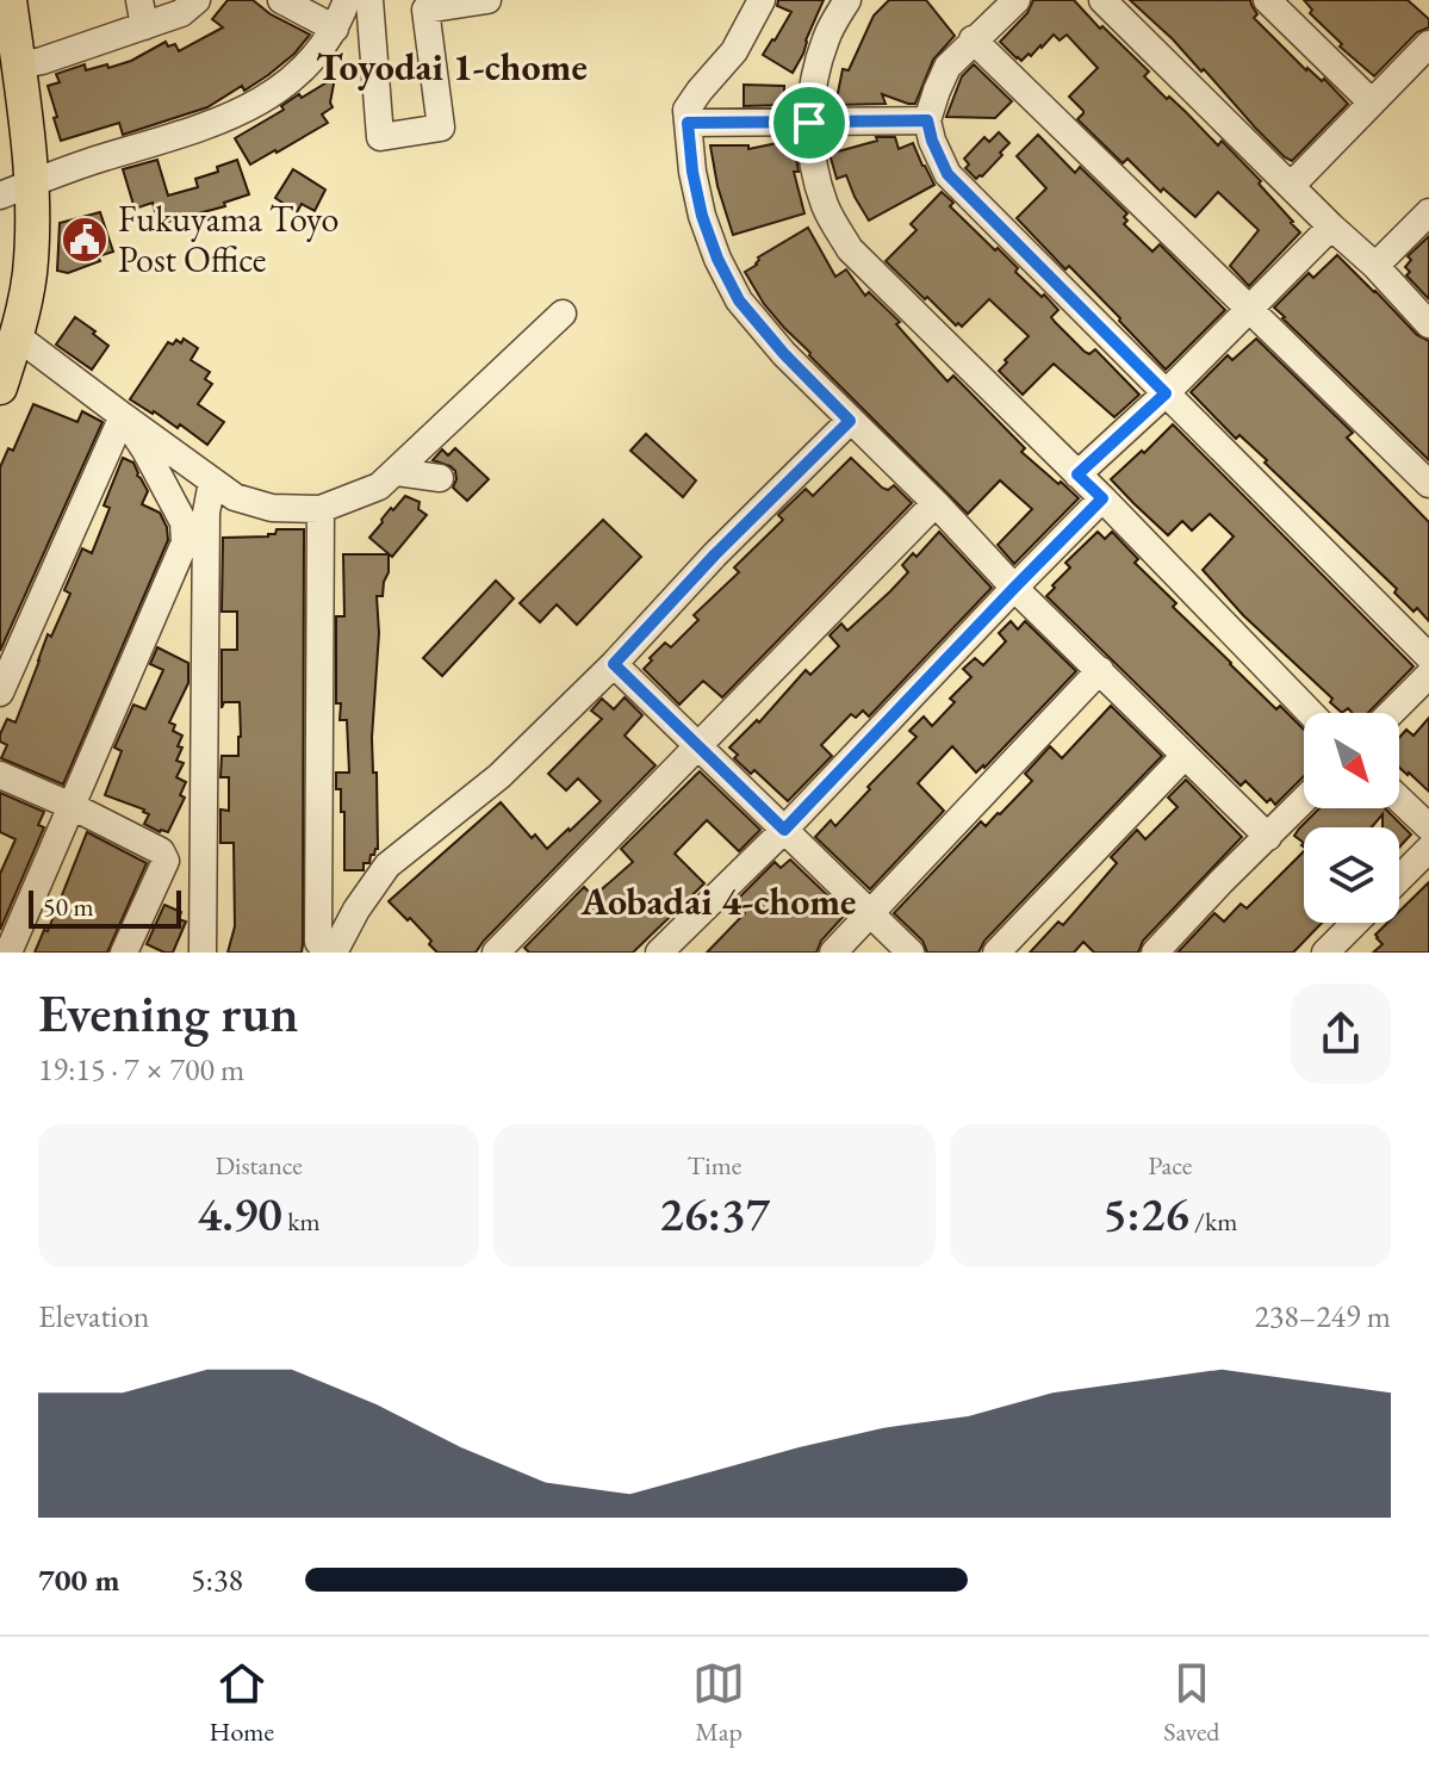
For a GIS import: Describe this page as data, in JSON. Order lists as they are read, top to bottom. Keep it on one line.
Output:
{"districts":["Toyodai 1-chome","Aobadai 4-chome"],"places":{"public building":["Fukuyama Toyo Post Office"]},"scale_bar":"50 m","north":"bottom right","page":{"scale":"50 m","heading":["Evening run","19:15 · 7 × 700 m"],"stats":[["Distance","4.90 km"],["Time","26:37"],["Pace","5:26 /km"]],"chart":["Elevation","238–249 m"],"list":[{"name":"700 m","note":"5:38"}],"tabs":["Home","Map","Saved"]}}
